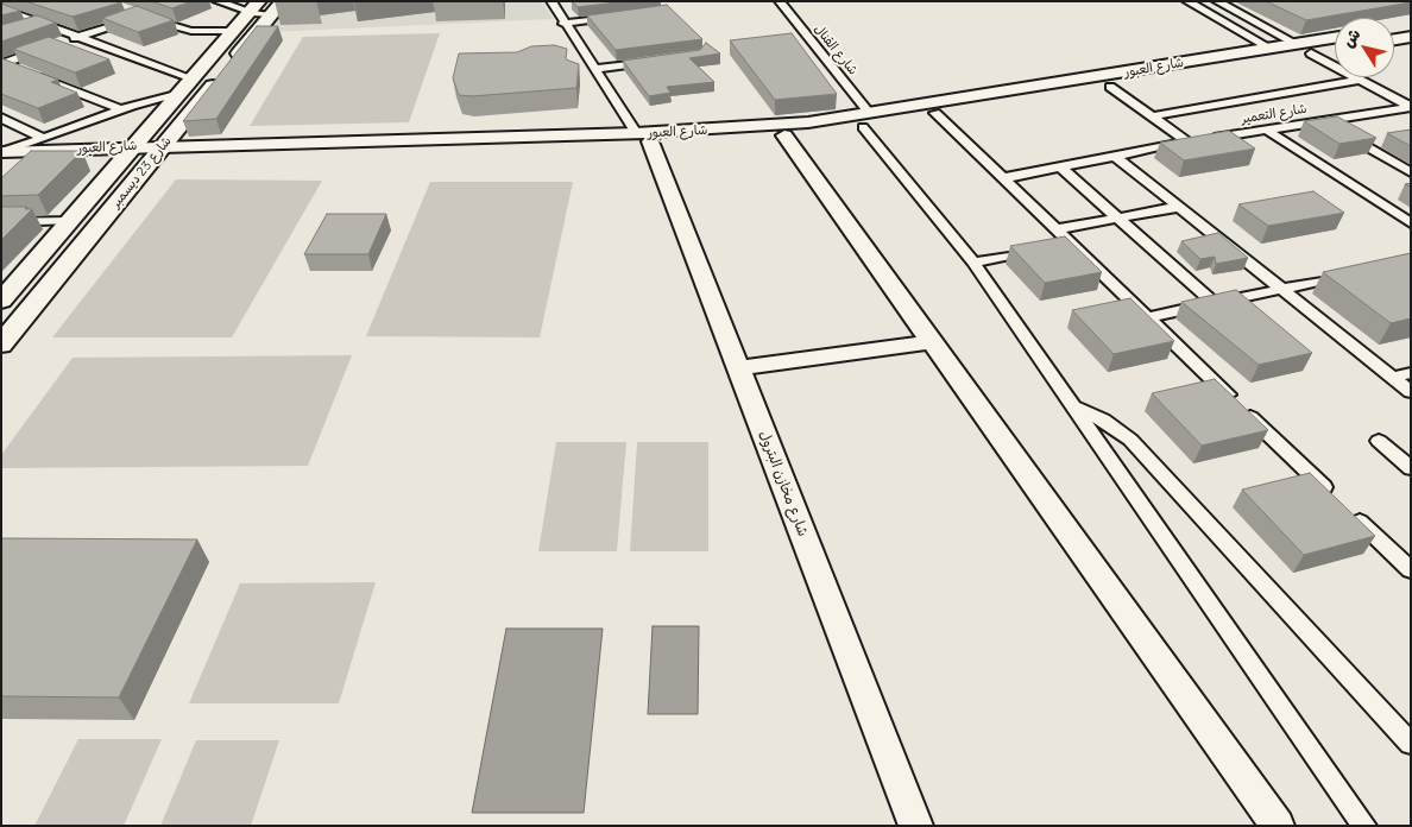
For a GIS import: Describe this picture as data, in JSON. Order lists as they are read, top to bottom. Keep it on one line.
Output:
{"streets":{"main road":["شارع 23 ديسمبر"],"street":["شارع القنال","شارع العبور","شارع التعمير","شارع مخازن البترول"]},"crossings":[["شارع القنال","شارع العبور"],["شارع العبور","شارع 23 ديسمبر"],["شارع العبور","شارع مخازن البترول"]],"north":"top left"}
